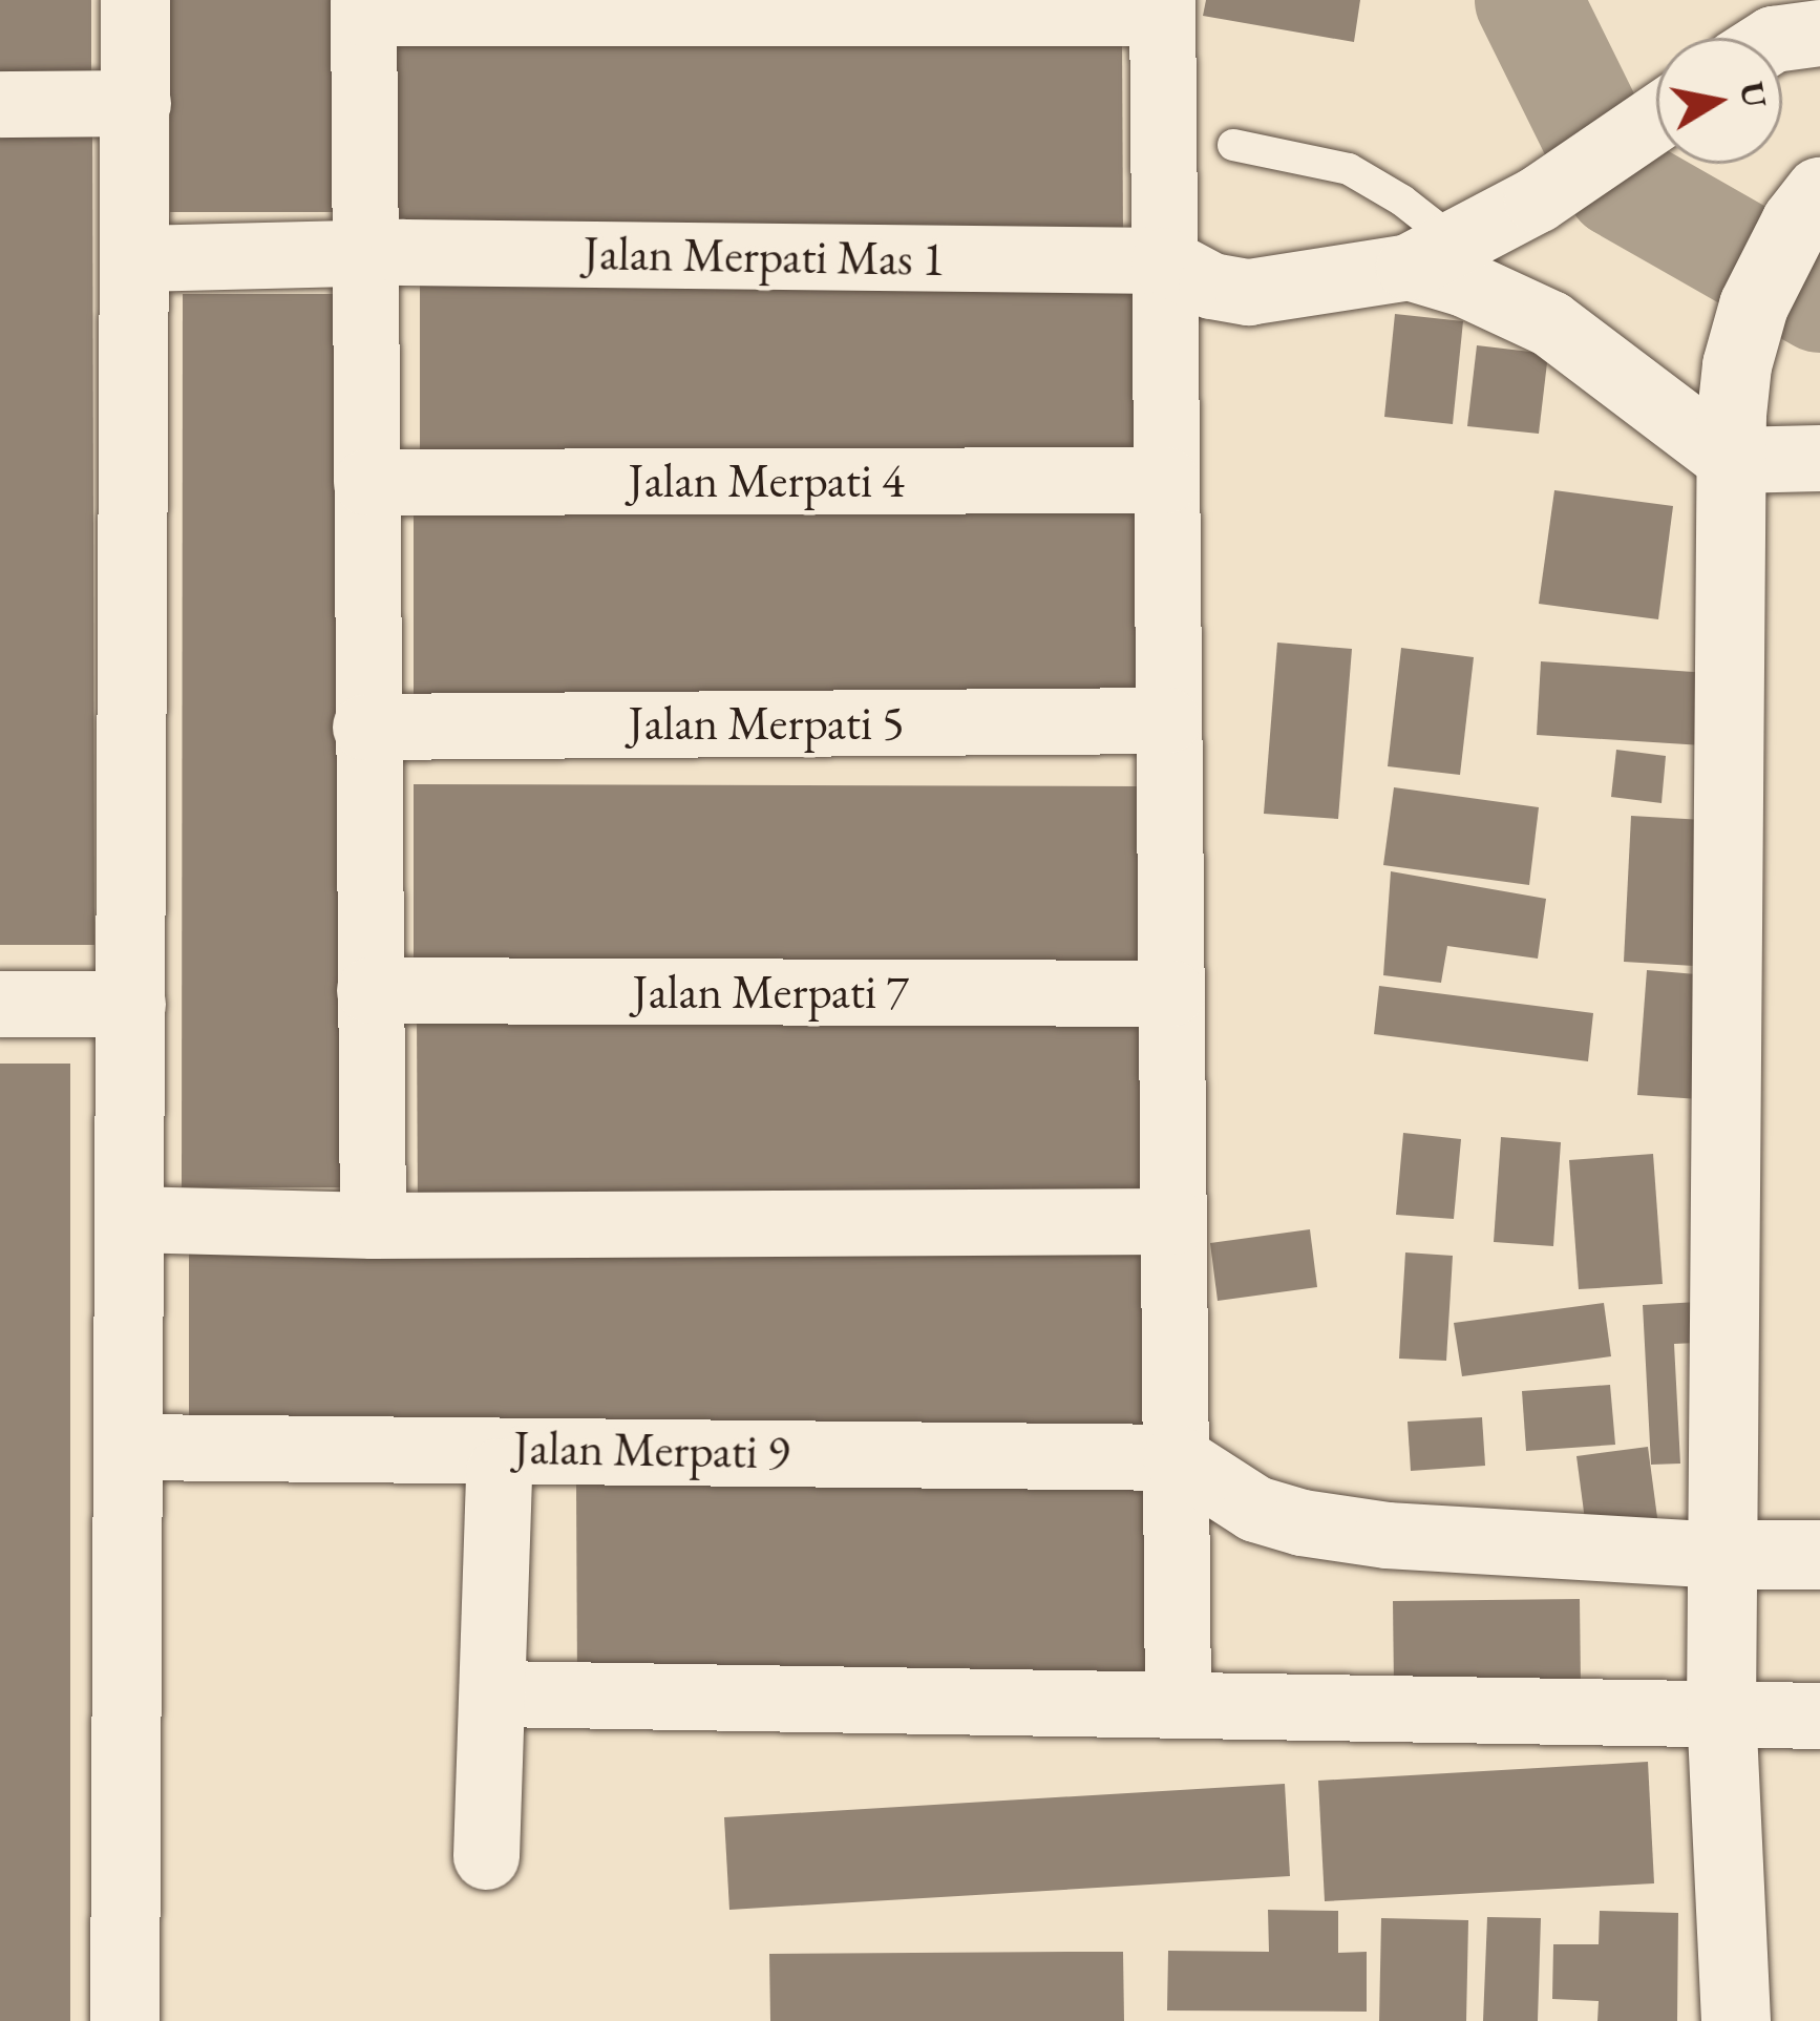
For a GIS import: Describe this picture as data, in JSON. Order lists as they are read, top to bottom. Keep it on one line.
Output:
{"streets":{"street":["Jalan Merpati Mas 1","Jalan Merpati 4","Jalan Merpati 5","Jalan Merpati 7","Jalan Merpati 9"]},"north":"right"}
